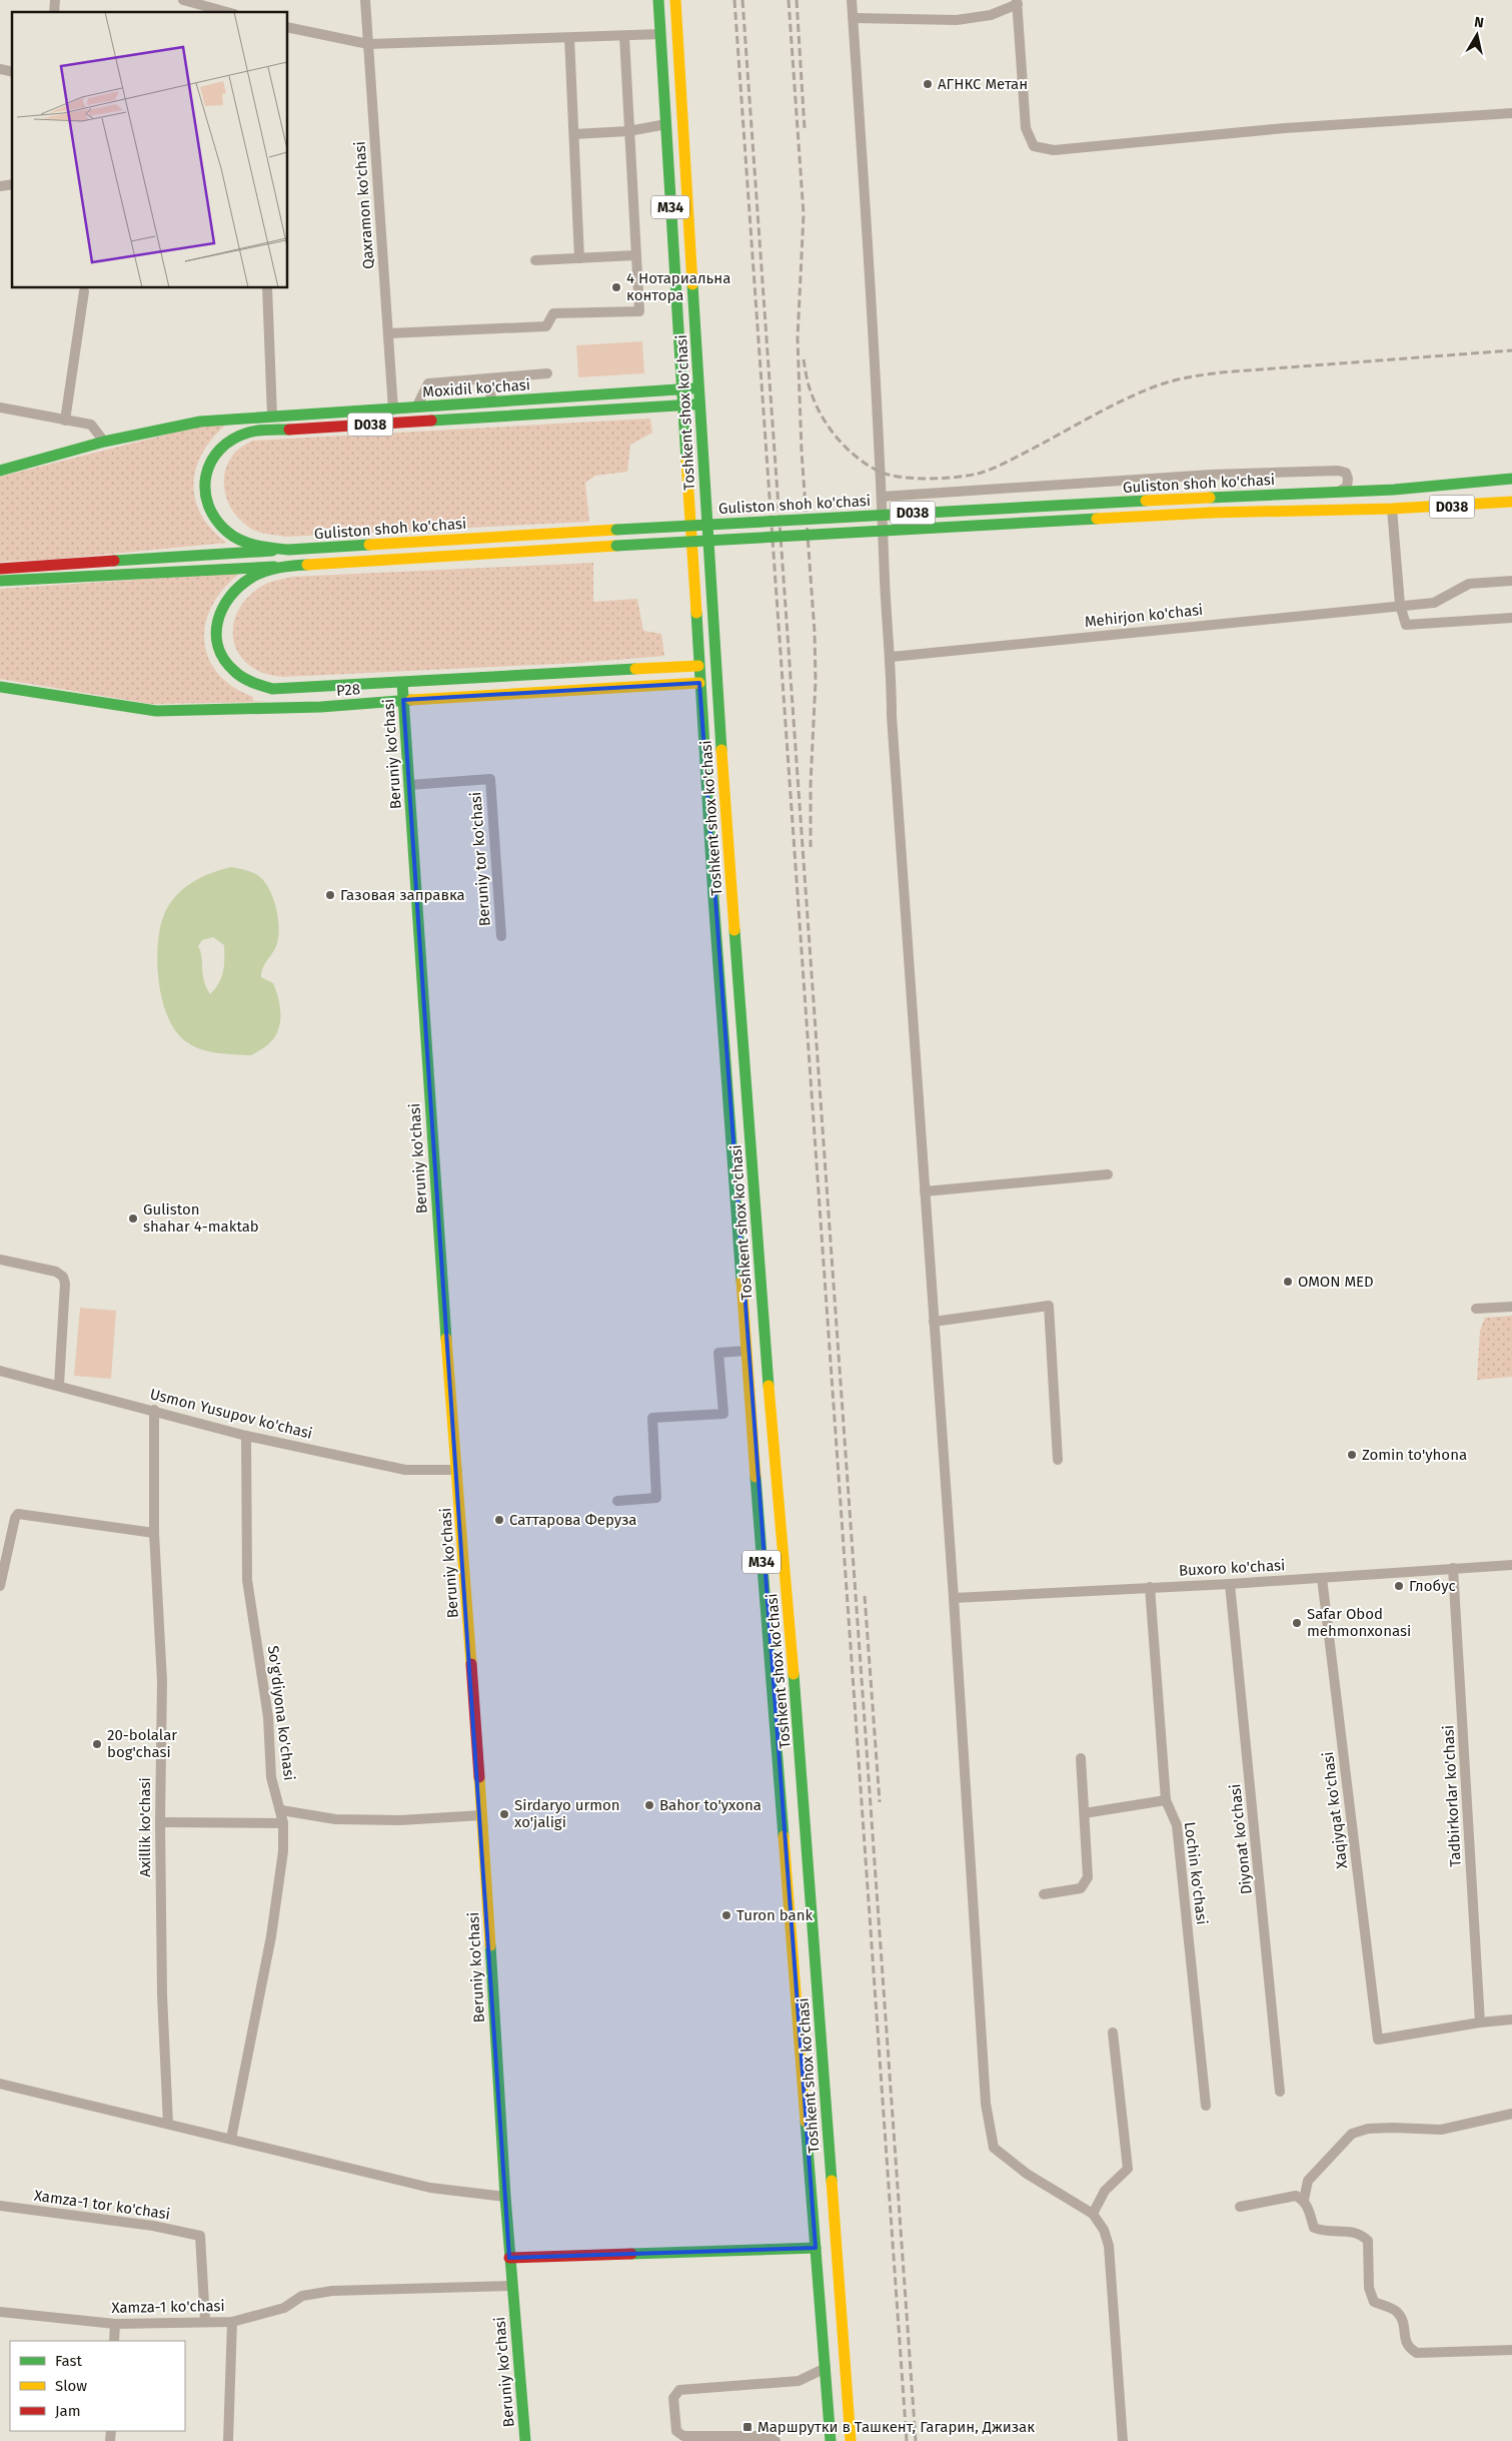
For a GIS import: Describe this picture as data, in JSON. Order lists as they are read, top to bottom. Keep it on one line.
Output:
{"streets":{"main road":["M34","Moxidil ko'chasi","Toshkent shox ko'chasi","D038","Guliston shoh ko'chasi","Р28","Beruniy ko'chasi"],"street":["Qaxramon ko'chasi","Mehirjon ko'chasi","Beruniy tor ko'chasi","Usmon Yusupov ko'chasi","Buxoro ko'chasi","So'g'diyona ko'chasi","Tadbirkorlar ko'chasi","Xaqiyqat ko'chasi","Axillik ko'chasi","Diyonat ko'chasi","Lochin ko'chasi","Xamza-1 tor ko'chasi","Xamza-1 ko'chasi"]},"crossings":[["Qaxramon ko'chasi","Moxidil ko'chasi"],["Moxidil ko'chasi","Toshkent shox ko'chasi"],["Moxidil ko'chasi","D038"],["Toshkent shox ko'chasi","Guliston shoh ko'chasi"],["Toshkent shox ko'chasi","Р28"],["Guliston shoh ko'chasi","Beruniy ko'chasi"],["Р28","Beruniy ko'chasi"],["Beruniy ko'chasi","Beruniy tor ko'chasi"],["Beruniy ko'chasi","Usmon Yusupov ko'chasi"],["Beruniy ko'chasi","Xamza-1 ko'chasi"],["Usmon Yusupov ko'chasi","So'g'diyona ko'chasi"],["Usmon Yusupov ko'chasi","Axillik ko'chasi"],["Buxoro ko'chasi","Tadbirkorlar ko'chasi"],["Buxoro ko'chasi","Xaqiyqat ko'chasi"],["Buxoro ko'chasi","Diyonat ko'chasi"],["Buxoro ko'chasi","Lochin ko'chasi"],["Tadbirkorlar ko'chasi","Xaqiyqat ko'chasi"],["Xamza-1 tor ko'chasi","Xamza-1 ko'chasi"]],"places":{"other":["АГНКС Метан","4 Нотариальна контора","Газовая заправка","Guliston shahar 4-maktab","OMON MED","Zomin to'yhona","Саттарова Феруза","Глобус","Safar Obod mehmonxonasi","20-bolalar bog'chasi","Bahor to'yxona","Sirdaryo urmon xo'jaligi","Turon bank"],"transit":["Маршрутки в Ташкент, Гагарин, Джизак"]},"legend":["Fast","Slow","Jam"],"north":"top"}
